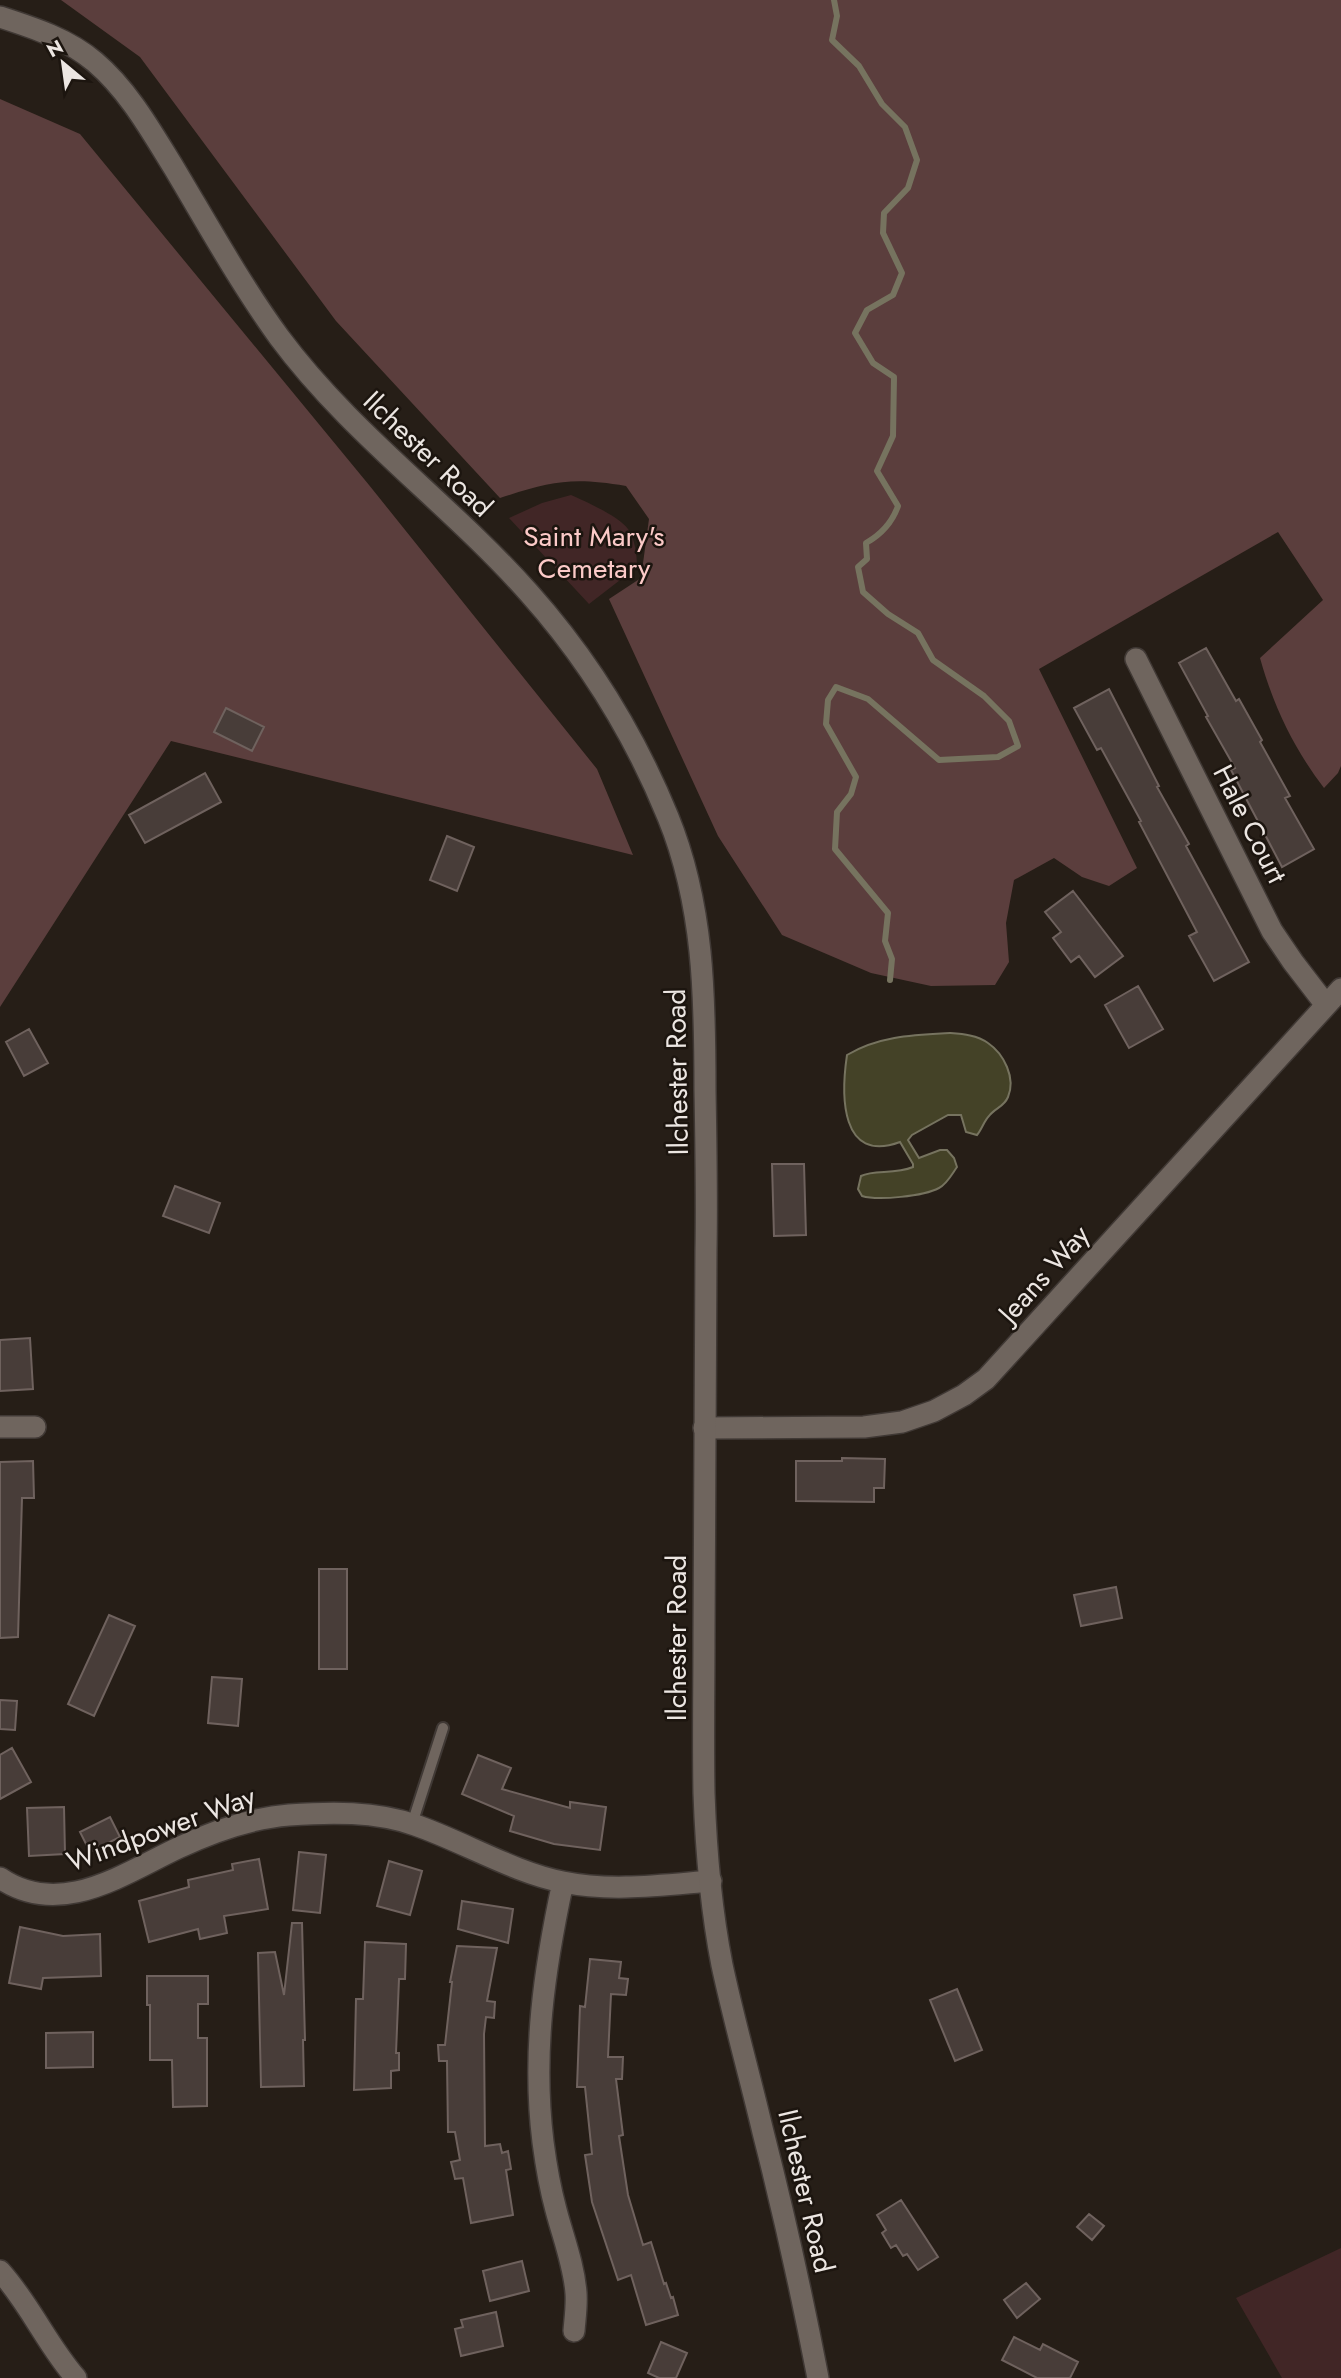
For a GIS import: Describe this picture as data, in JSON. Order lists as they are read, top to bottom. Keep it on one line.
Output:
{"streets":{"street":["Ilchester Road","Hale Court","Jeans Way","Windpower Way"]},"crossings":[["Ilchester Road","Jeans Way"],["Ilchester Road","Windpower Way"],["Hale Court","Jeans Way"]],"parks":["Saint Mary's Cemetary"],"north":"top left"}
